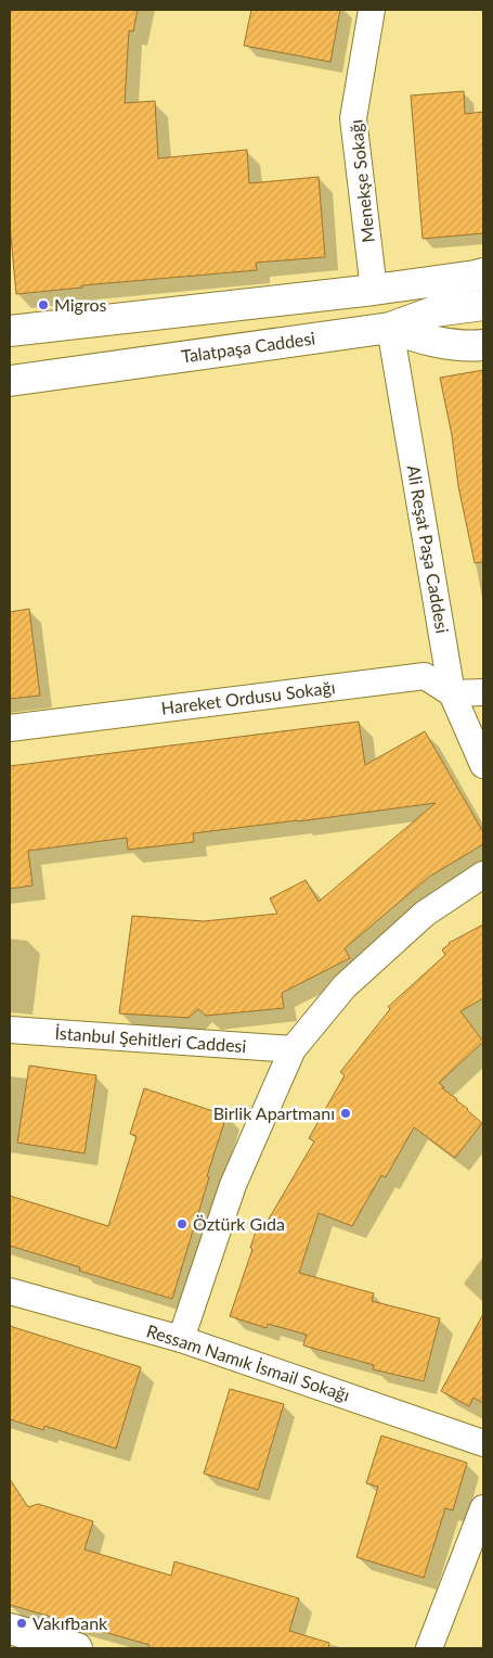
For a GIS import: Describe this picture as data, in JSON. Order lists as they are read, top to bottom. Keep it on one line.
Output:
{"streets":{"main road":["Talatpaşa Caddesi"],"street":["Menekşe Sokağı","Ali Reşat Paşa Caddesi","Hareket Ordusu Sokağı","İstanbul Şehitleri Caddesi","Ressam Namık İsmail Sokağı"]},"crossings":[["Talatpaşa Caddesi","Ali Reşat Paşa Caddesi"],["Ali Reşat Paşa Caddesi","Hareket Ordusu Sokağı"]],"places":["Migros","Birlik Apartmanı","Öztürk Gıda","Vakıfbank"]}
